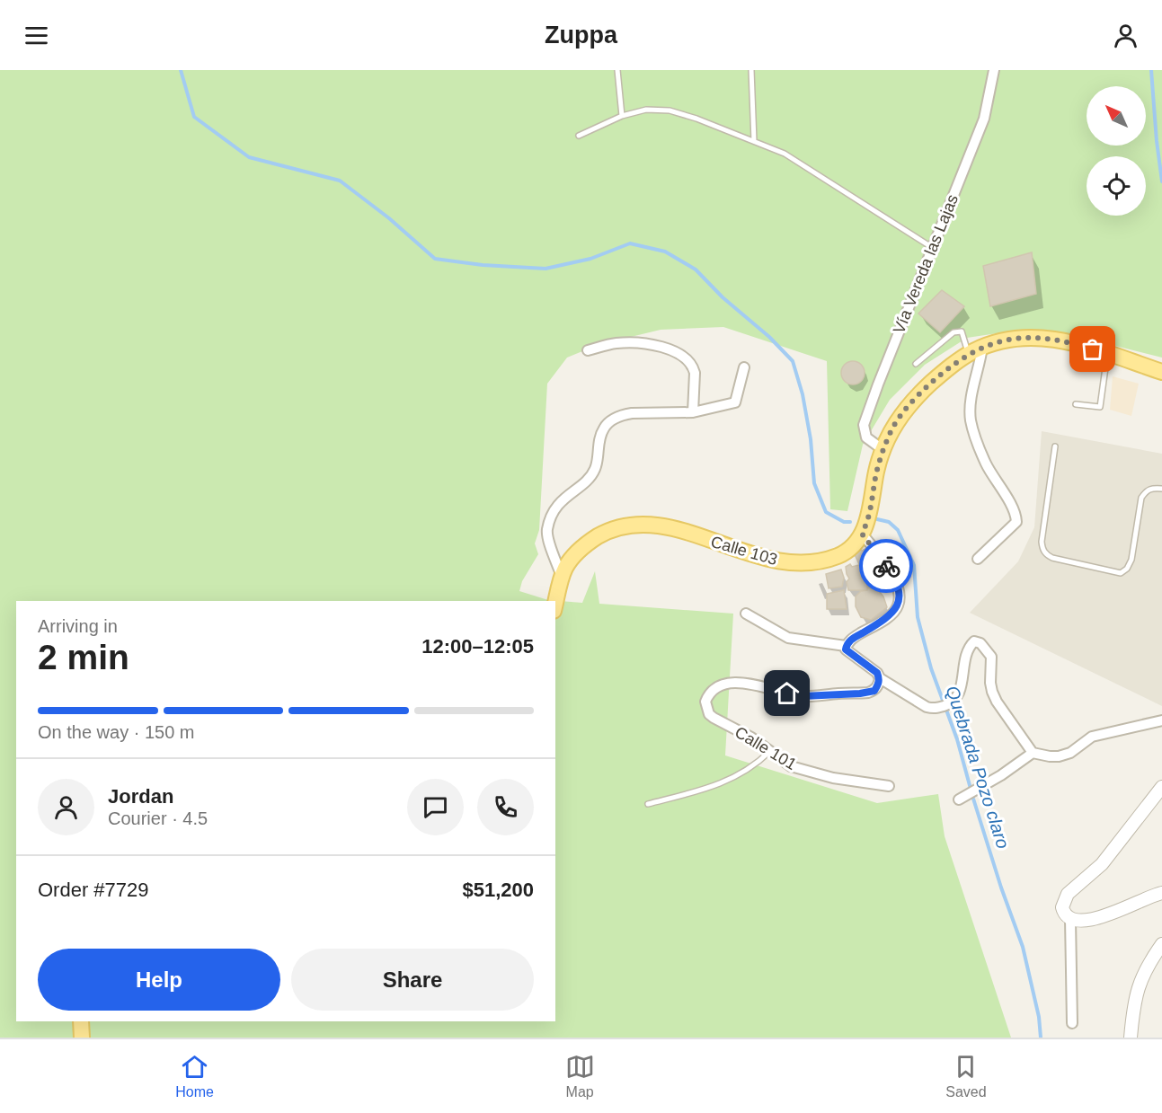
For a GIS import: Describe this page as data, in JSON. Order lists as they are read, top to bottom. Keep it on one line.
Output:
{"streets":{"main road":["Calle 103"],"street":["Vía Vereda las Lajas","Calle 101"]},"crossings":[["Vía Vereda las Lajas","Calle 103"]],"water":["Quebrada Pozo claro"],"north":"top left","page":{"header":"Zuppa","heading":["2 min","Arriving in","12:00–12:05"],"panel":["Jordan","Courier · 4.5","Order #7729","$51,200"],"bar":"On the way · 150 m","buttons":["Help","Share"],"tabs":["Home","Map","Saved"]}}
